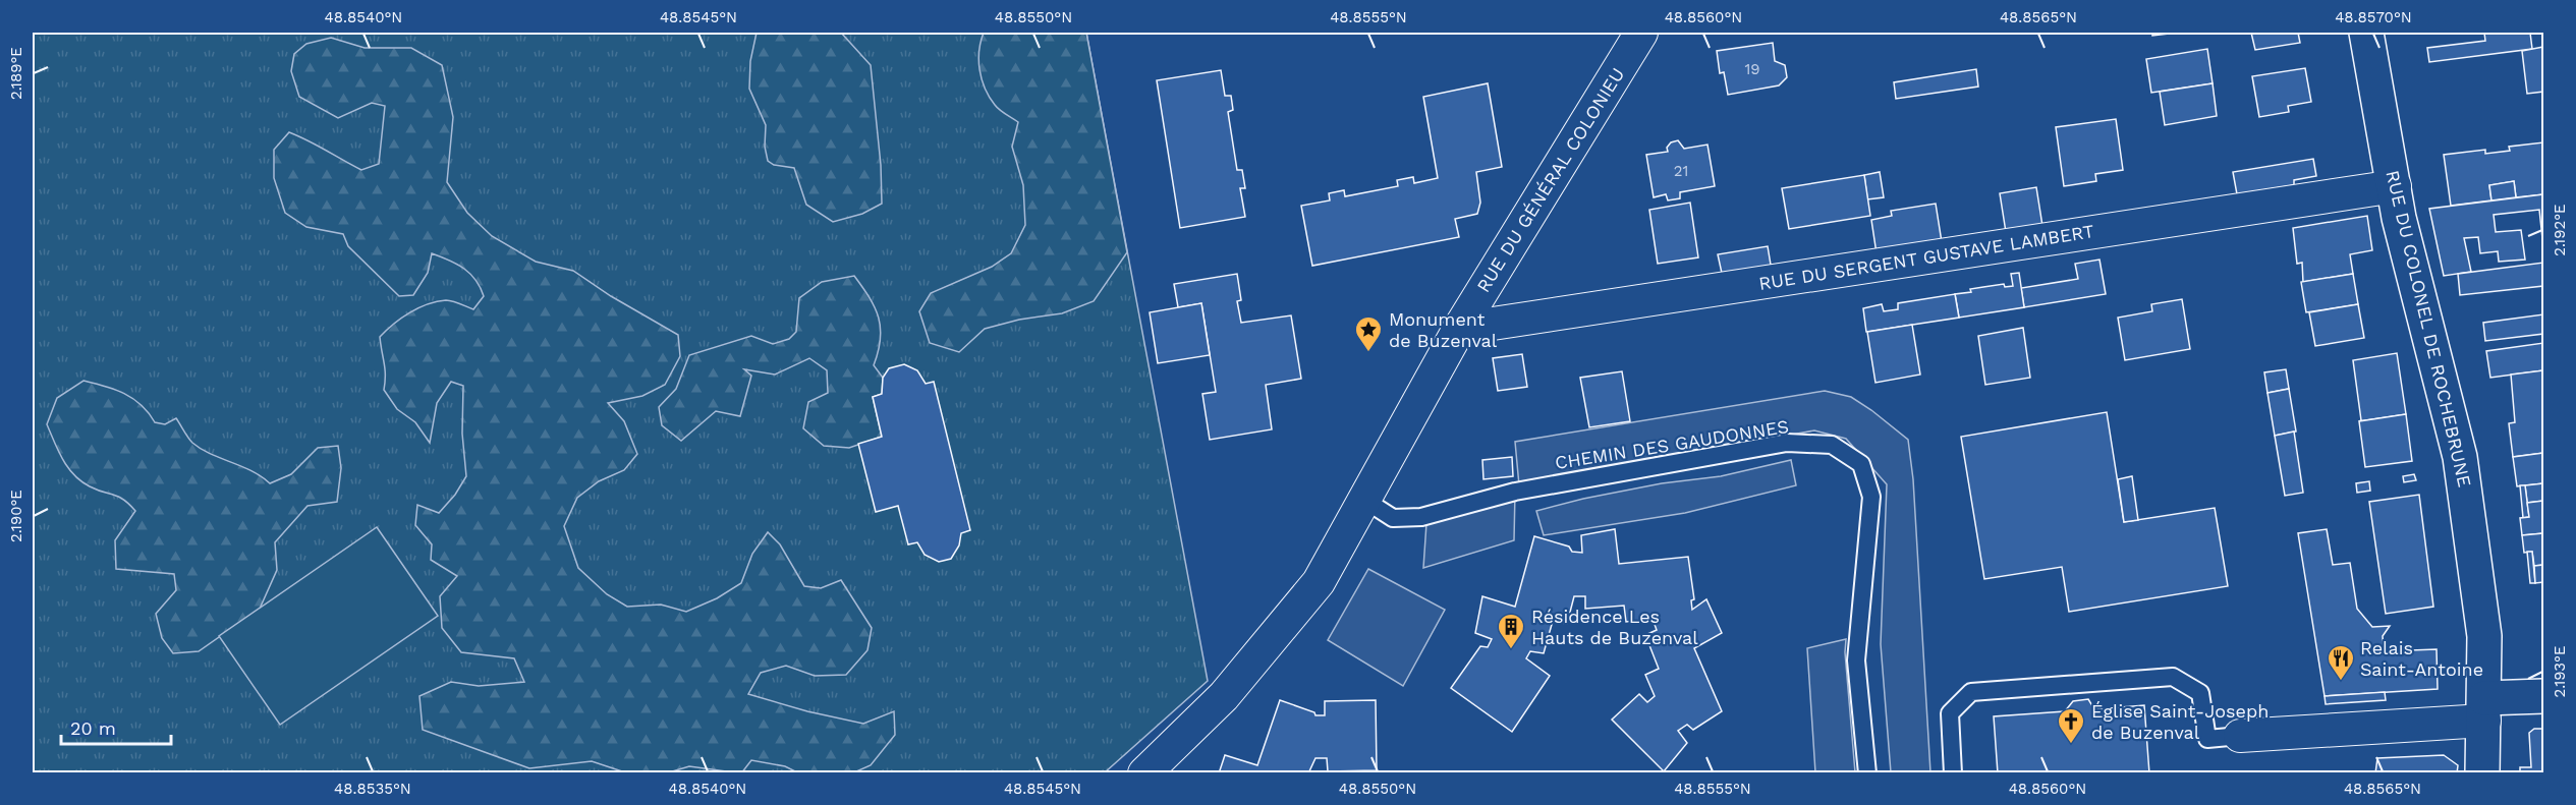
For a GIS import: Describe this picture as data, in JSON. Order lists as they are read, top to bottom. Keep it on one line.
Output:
{"streets":{"street":["RUE DU GÉNÉRAL COLONIEU","RUE DU SERGENT GUSTAVE LAMBERT","RUE DU COLONEL DE ROCHEBRUNE"],"lane":["CHEMIN DES GAUDONNES"]},"crossings":[["RUE DU GÉNÉRAL COLONIEU","RUE DU SERGENT GUSTAVE LAMBERT"],["RUE DU GÉNÉRAL COLONIEU","CHEMIN DES GAUDONNES"],["RUE DU SERGENT GUSTAVE LAMBERT","RUE DU COLONEL DE ROCHEBRUNE"]],"places":{"place":["Monument de Buzenval"],"building":["Résidence Les Hauts de Buzenval"],"restaurant":["Relais Saint-Antoine"],"church":["Église Saint-Joseph de Buzenval"]},"house_numbers":["19","21"],"scale_bar":"20 m","coordinates":["48.8540°N","48.8545°N","48.8550°N","48.8555°N","48.8560°N","48.8565°N","48.8570°N","2.189°E","2.192°E","2.190°E","2.193°E","48.8535°N"]}
